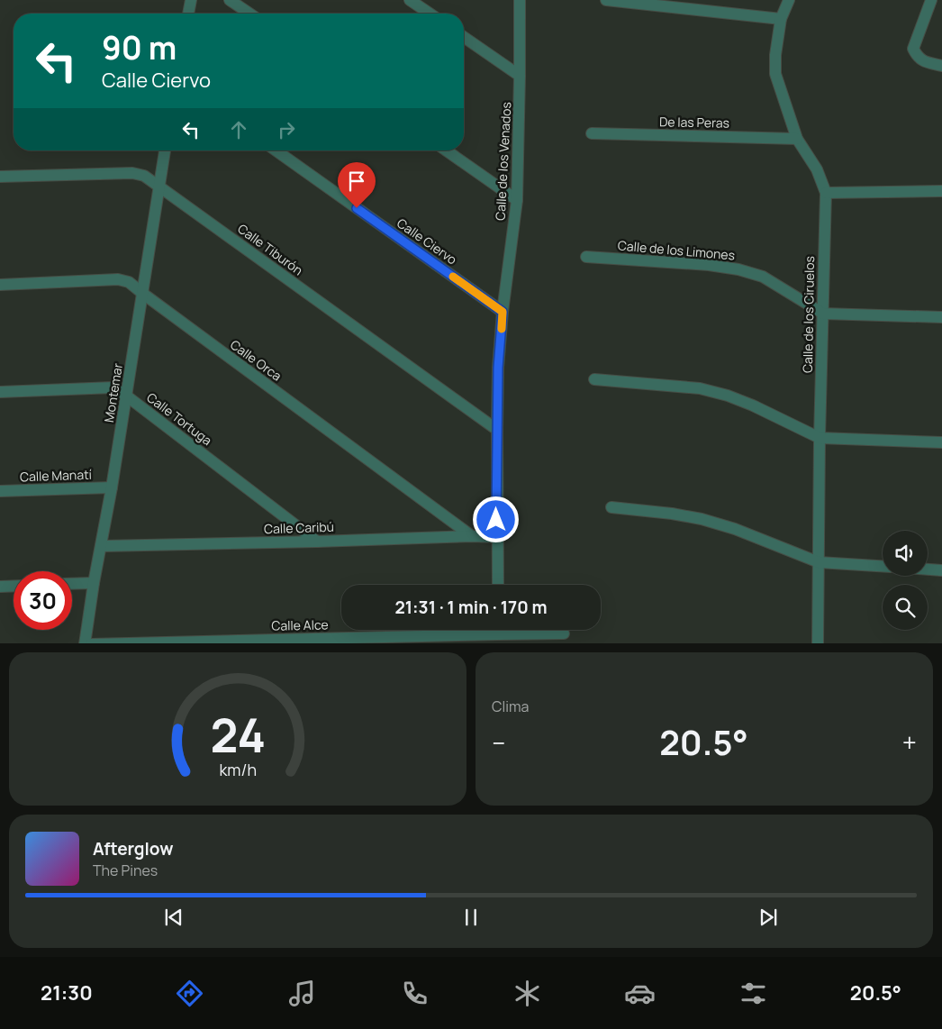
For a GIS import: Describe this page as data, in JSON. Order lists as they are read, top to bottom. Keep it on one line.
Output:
{"streets":{"street":["De las Peras","Calle de los Venados","Calle Ciervo","Calle Tiburón","Calle de los Limones","Calle de los Ciruelos","Calle Orca","Montemar","Calle Tortuga","Calle Manatí","Calle Caribú","Calle Alce"]},"crossings":[["De las Peras","Calle de los Ciruelos"],["Calle de los Venados","Calle Ciervo"],["Calle de los Venados","Calle Tiburón"],["Calle de los Venados","Calle Caribú"],["Calle Tiburón","Montemar"],["Calle de los Limones","Calle de los Ciruelos"],["Calle Orca","Montemar"],["Calle Orca","Calle Caribú"],["Montemar","Calle Tortuga"],["Montemar","Calle Manatí"],["Montemar","Calle Caribú"],["Calle Tortuga","Calle Caribú"]],"page":{"turn":["90 m","Calle Ciervo"],"limit":"30","trip":"21:31 · 1 min · 170 m","tile":"Clima","heat":["−","20.5°","+"],"song":["Afterglow","The Pines"],"tabs":["21:30","20.5°"],"gauge":["24","km/h"]}}
